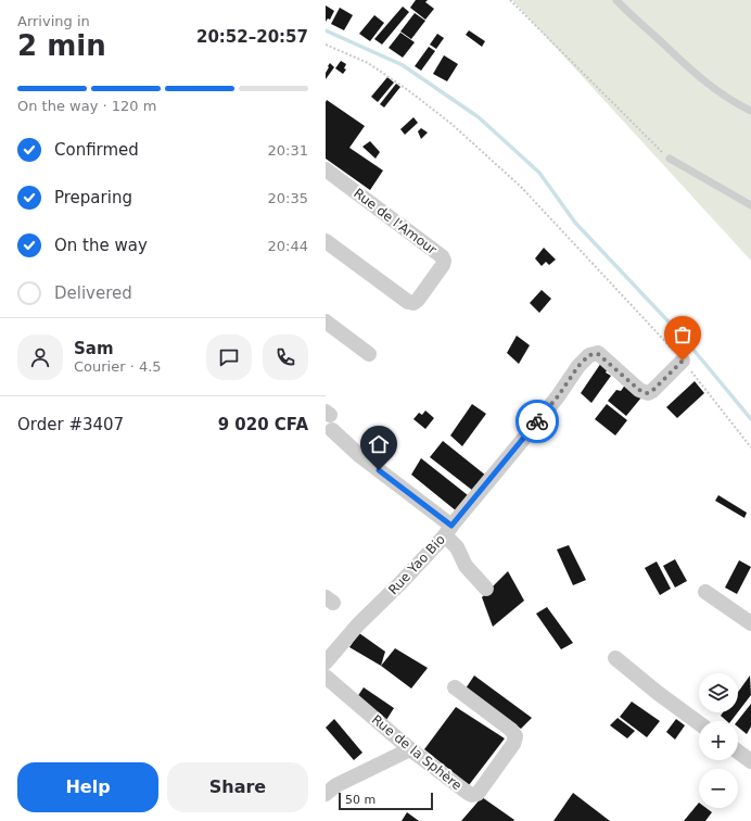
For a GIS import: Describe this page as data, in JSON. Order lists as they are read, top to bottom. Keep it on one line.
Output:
{"streets":{"street":["Rue de l'Amour","Rue Yao Bio","Rue de la Sphère"]},"scale_bar":"50 m","page":{"heading":["2 min","Arriving in","20:52–20:57"],"panel":["Sam","Courier · 4.5","Order #3407","9 020 CFA"],"bar":"On the way · 120 m","list":[["Confirmed","20:31"],["Preparing","20:35"],["On the way","20:44"],"Delivered"],"map_buttons":["+","−"],"buttons":["Help","Share"],"scale":"50 m"}}
